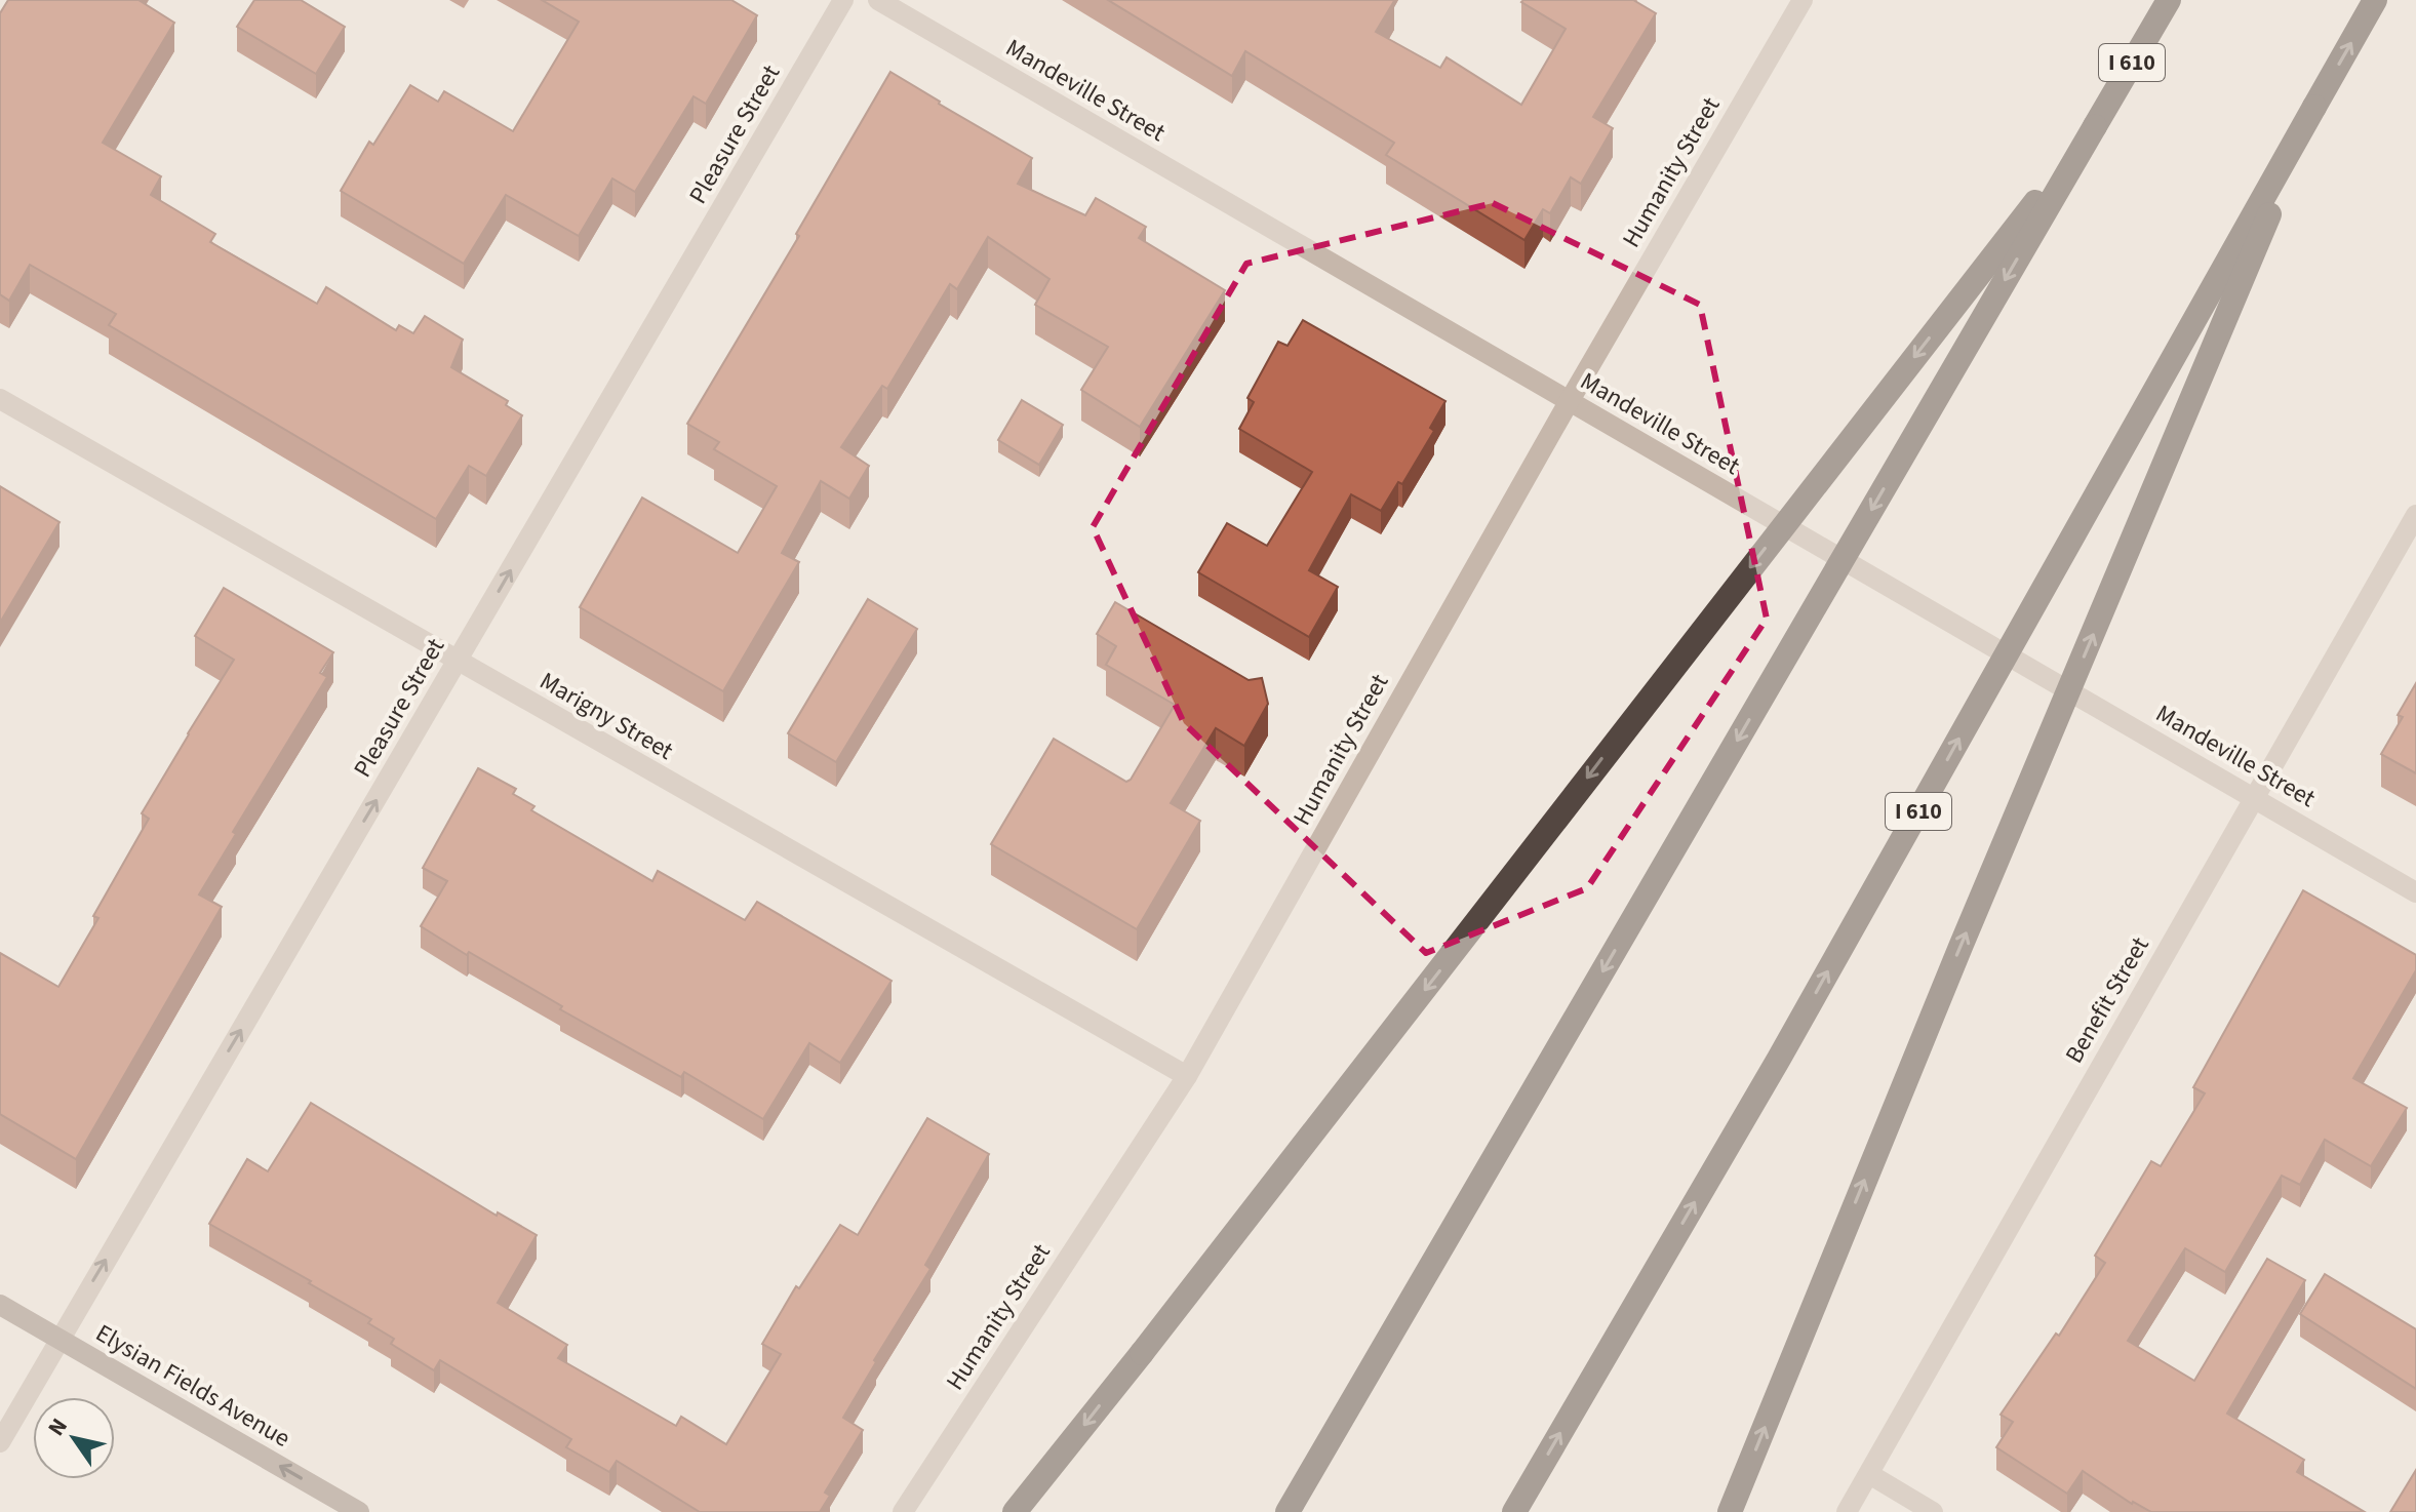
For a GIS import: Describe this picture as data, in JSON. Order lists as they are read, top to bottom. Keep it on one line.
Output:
{"streets":{"highway":["I 610"],"main road":["Elysian Fields Avenue"],"street":["Mandeville Street","Pleasure Street","Humanity Street","Marigny Street","Benefit Street"]},"crossings":[["Mandeville Street","Humanity Street"],["Mandeville Street","Benefit Street"],["Pleasure Street","Marigny Street"],["Pleasure Street","Elysian Fields Avenue"],["Humanity Street","Marigny Street"]],"one_way":["Pleasure Street","Elysian Fields Avenue"],"north":"top left"}
